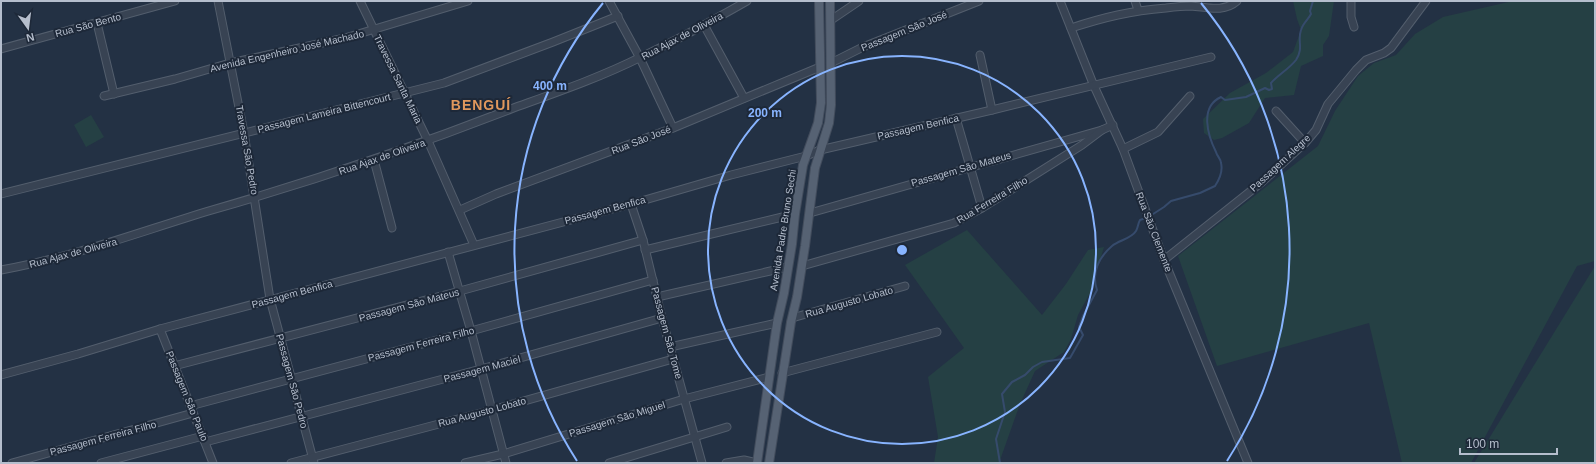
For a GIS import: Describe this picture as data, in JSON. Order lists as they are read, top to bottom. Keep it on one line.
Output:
{"streets":{"main road":["Avenida Padre Bruno Sechi"],"street":["Rua São Bento","Passagem São José","Rua Ajax de Oliveira","Avenida Engenheiro José Machado","Travessa Santa Maria","Passagem Lameira Bittencourt","Passagem Benfica","Rua São José","Travessa São Pedro","Passagem Alegre","Passagem São Mateus","Rua Ferreira Filho","Rua São Clemente","Rua Augusto Lobato","Passagem São Tome","Passagem Ferreira Filho","Passagem Maciel","Passagem São Pedro","Passagem São Paulo","Passagem São Miguel"]},"crossings":[["Rua Ajax de Oliveira","Travessa Santa Maria"],["Rua Ajax de Oliveira","Travessa São Pedro"],["Avenida Engenheiro José Machado","Travessa Santa Maria"],["Avenida Engenheiro José Machado","Travessa São Pedro"],["Travessa Santa Maria","Passagem Lameira Bittencourt"],["Travessa Santa Maria","Passagem Benfica"],["Travessa Santa Maria","Rua São José"],["Passagem Lameira Bittencourt","Travessa São Pedro"],["Passagem Benfica","Travessa São Pedro"],["Passagem Benfica","Avenida Padre Bruno Sechi"],["Passagem Benfica","Rua São Clemente"],["Passagem Benfica","Passagem São Tome"],["Passagem Benfica","Passagem São Pedro"],["Passagem Benfica","Passagem São Paulo"],["Rua São José","Avenida Padre Bruno Sechi"],["Travessa São Pedro","Passagem São Pedro"],["Passagem Alegre","Rua São Clemente"],["Passagem São Mateus","Rua Ferreira Filho"],["Passagem São Mateus","Rua São Clemente"],["Passagem São Mateus","Passagem São Tome"],["Passagem São Mateus","Passagem São Pedro"],["Passagem São Mateus","Passagem São Paulo"],["Avenida Padre Bruno Sechi","Passagem São Miguel"],["Rua Augusto Lobato","Passagem São Tome"],["Rua Augusto Lobato","Passagem São Pedro"],["Passagem São Tome","Passagem Ferreira Filho"],["Passagem São Tome","Passagem Maciel"],["Passagem São Tome","Passagem São Miguel"],["Passagem Ferreira Filho","Passagem São Pedro"],["Passagem Ferreira Filho","Passagem São Paulo"],["Passagem Maciel","Passagem São Pedro"],["Passagem Maciel","Passagem São Paulo"]],"districts":["BENGUÍ"],"scale_bar":"100 m","north":"bottom","rings":["400 m","200 m"]}
